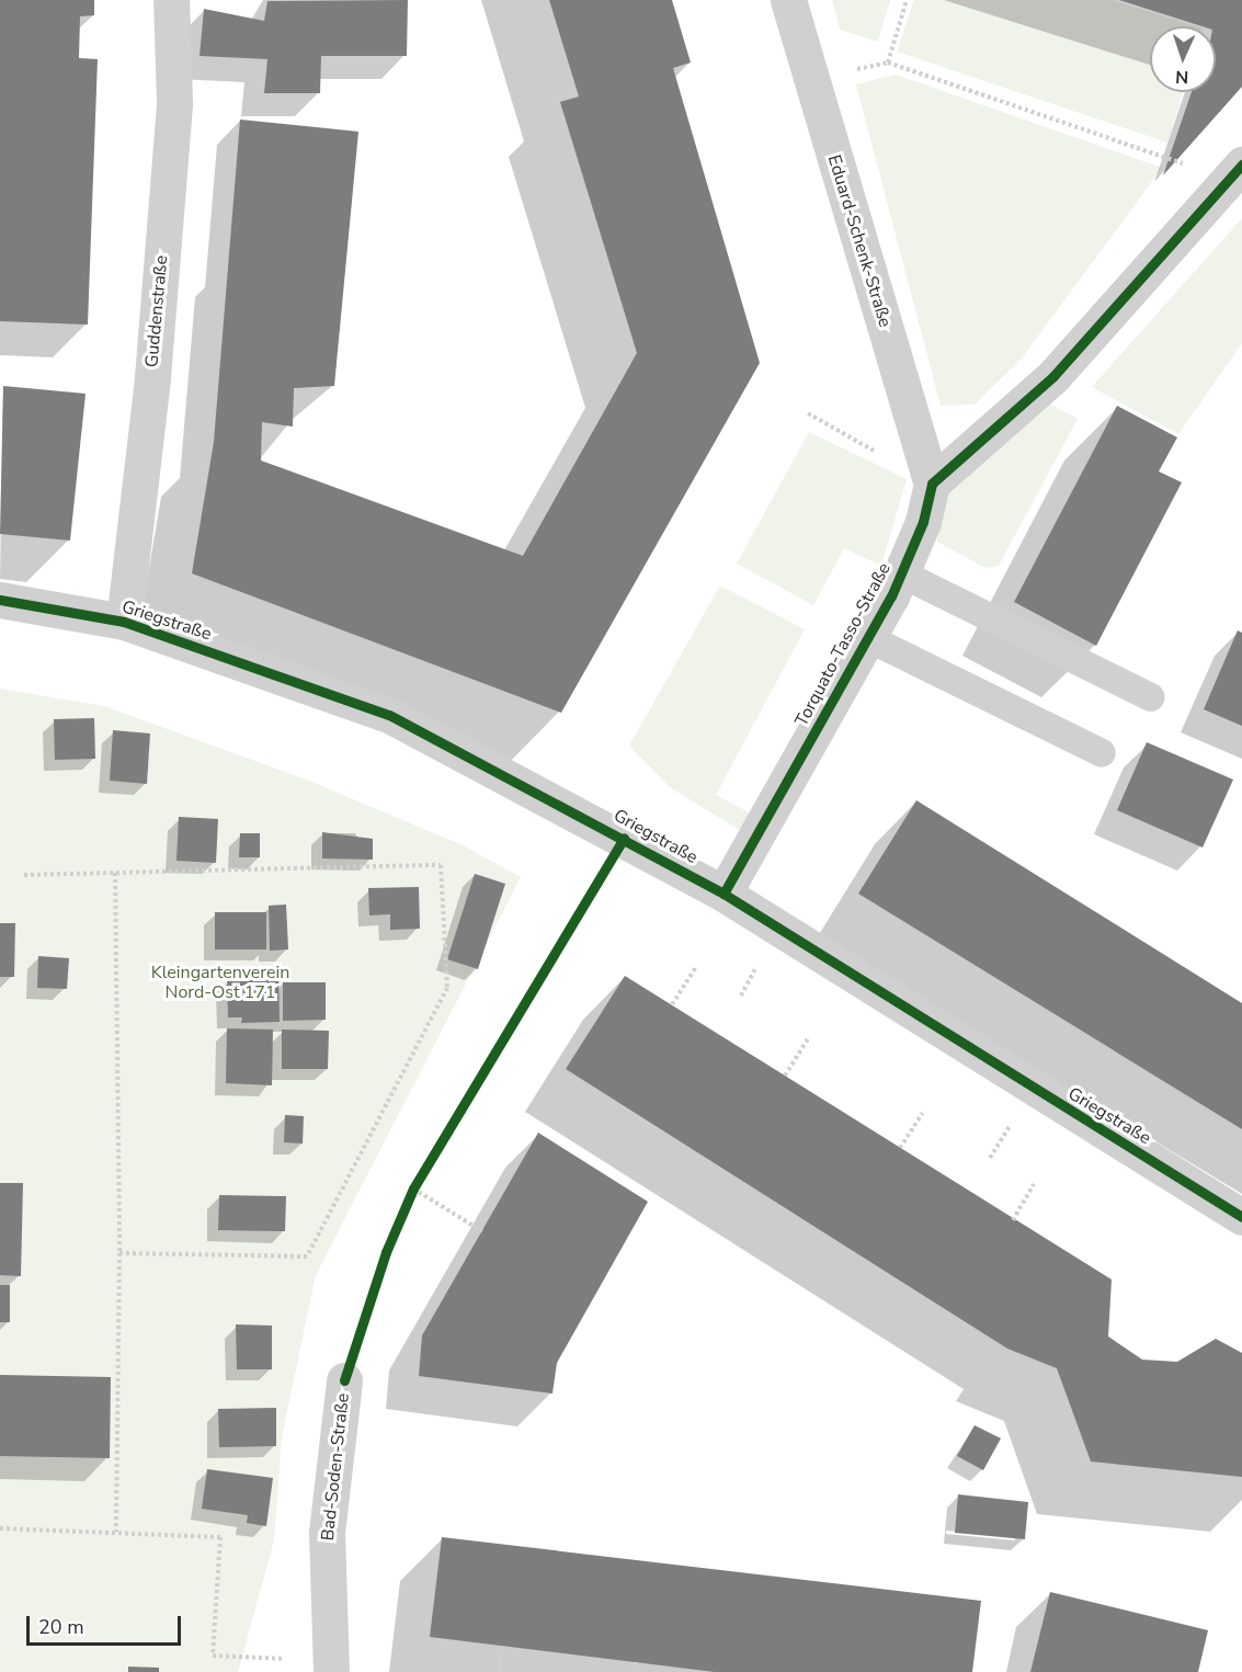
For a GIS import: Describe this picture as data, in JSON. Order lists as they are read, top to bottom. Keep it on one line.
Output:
{"streets":{"street":["Eduard-Schenk-Straße","Guddenstraße","Griegstraße","Torquato-Tasso-Straße","Bad-Soden-Straße"]},"crossings":[["Eduard-Schenk-Straße","Torquato-Tasso-Straße"],["Guddenstraße","Griegstraße"],["Griegstraße","Torquato-Tasso-Straße"]],"parks":["Kleingartenverein Nord-Ost 171"],"scale_bar":"20 m","north":"bottom"}
